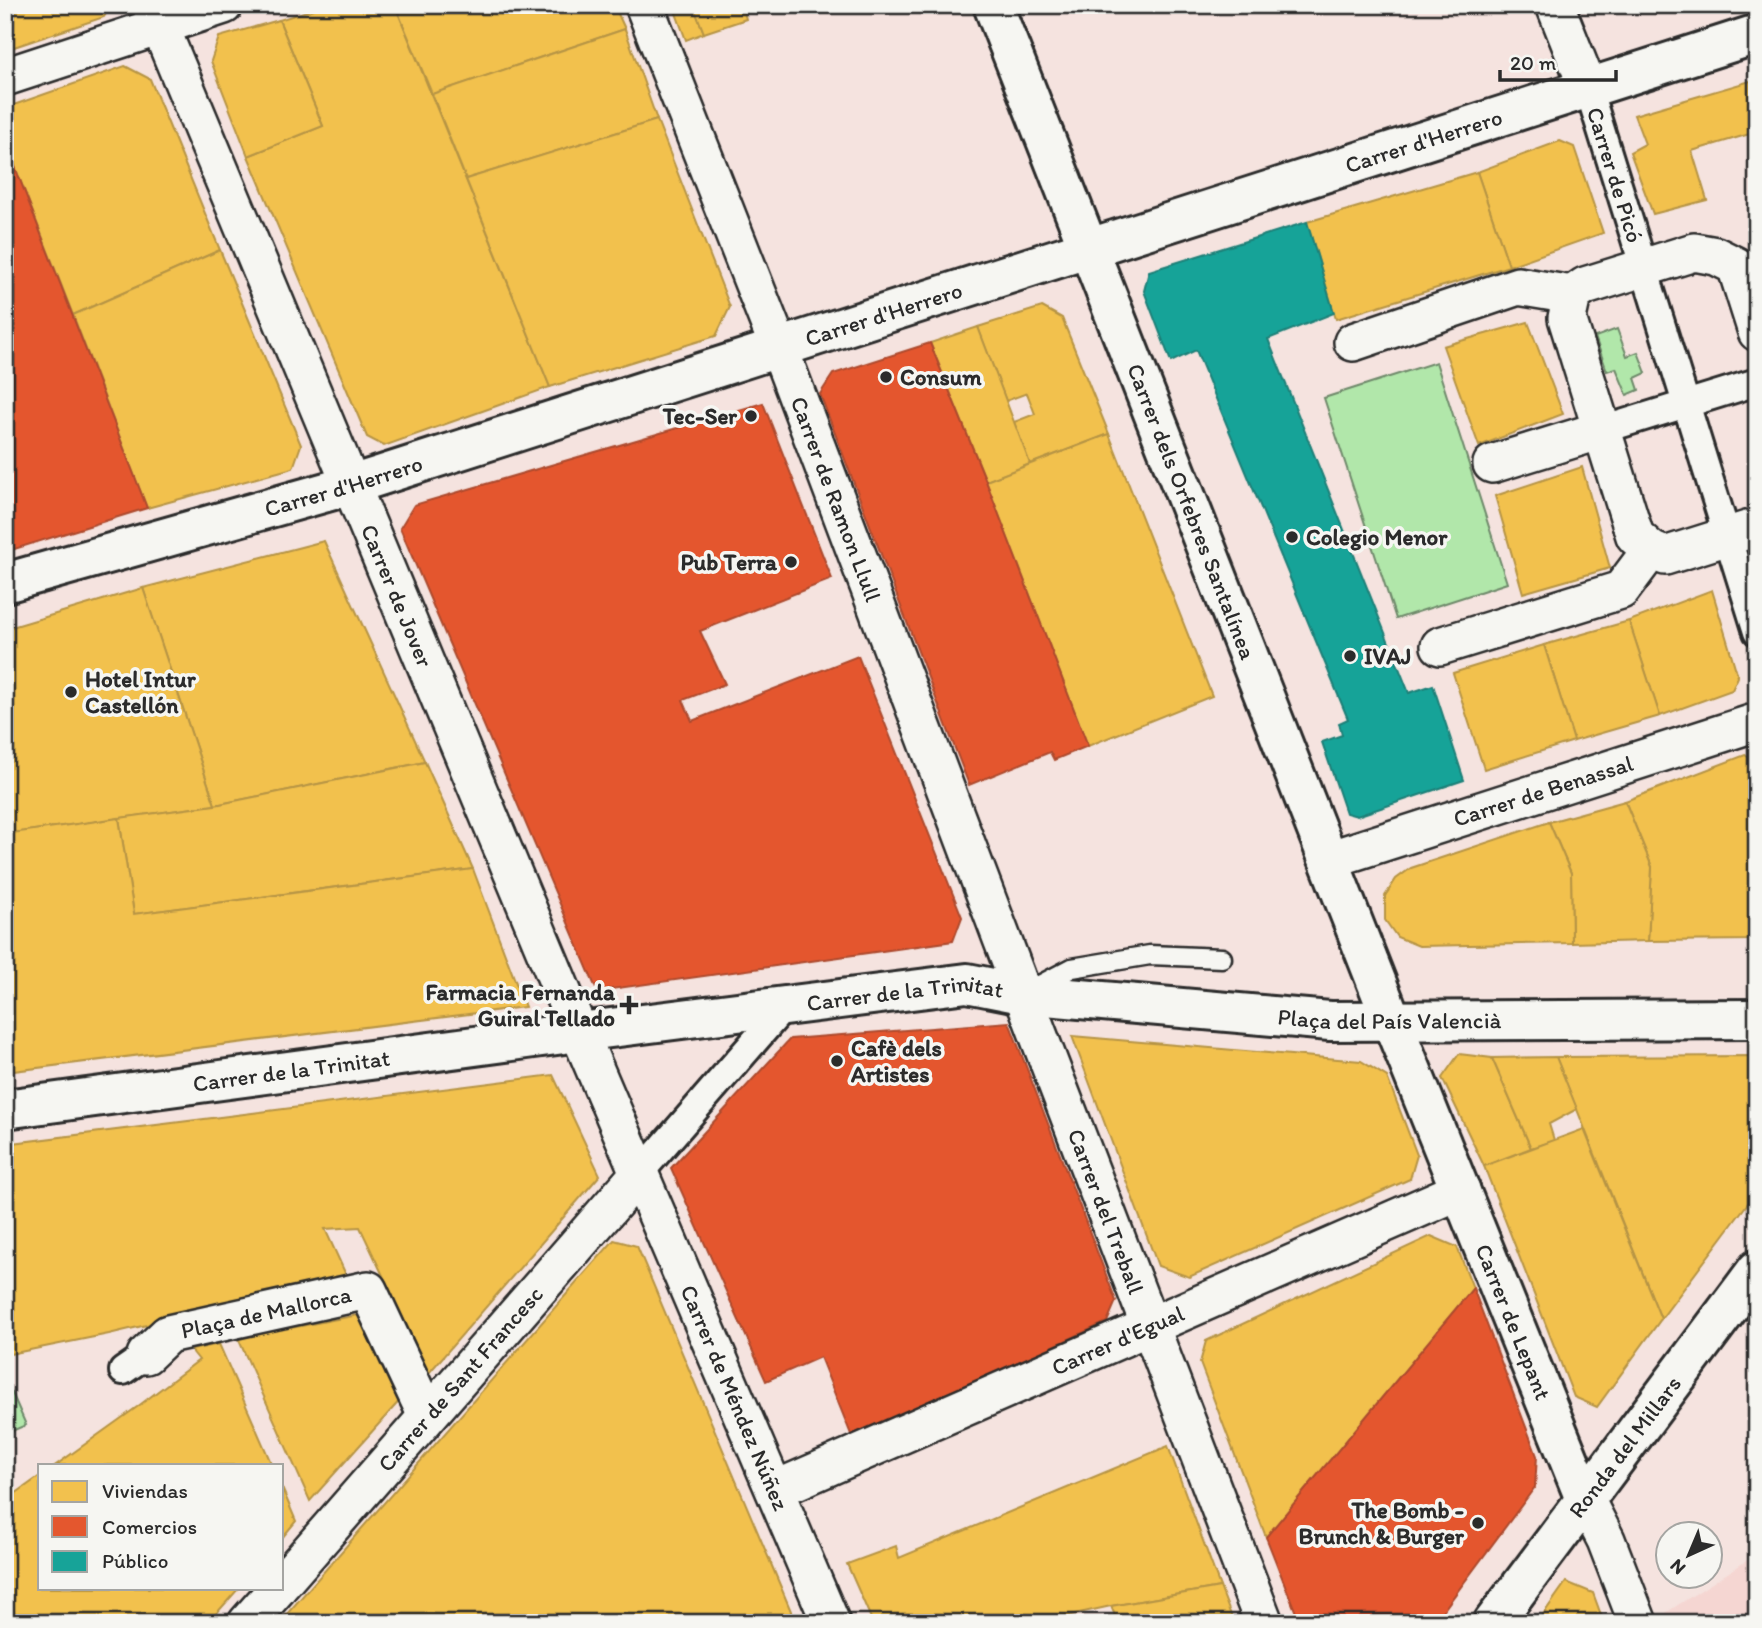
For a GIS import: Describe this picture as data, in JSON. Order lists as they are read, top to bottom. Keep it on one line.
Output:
{"streets":{"street":["Carrer d'Herrero","Carrer de Picó","Carrer de Ramon Llull","Carrer dels Orfebres Santalínea","Carrer de Jover","Carrer de Benassal","Carrer de la Trinitat","Plaça del País Valencià","Carrer del Treball","Plaça de Mallorca","Carrer de Lepant","Carrer d'Egual","Carrer de Sant Francesc","Carrer de Méndez Núñez","Ronda del Millars"]},"crossings":[["Carrer d'Herrero","Carrer de Picó"],["Carrer d'Herrero","Carrer de Ramon Llull"],["Carrer d'Herrero","Carrer dels Orfebres Santalínea"],["Carrer d'Herrero","Carrer de Jover"],["Carrer de Ramon Llull","Carrer de la Trinitat"],["Carrer de Ramon Llull","Plaça del País Valencià"],["Carrer de Ramon Llull","Carrer del Treball"],["Carrer dels Orfebres Santalínea","Carrer de Benassal"],["Carrer dels Orfebres Santalínea","Plaça del País Valencià"],["Carrer dels Orfebres Santalínea","Carrer de Lepant"],["Carrer de Jover","Carrer de la Trinitat"],["Carrer de la Trinitat","Plaça del País Valencià"],["Carrer de la Trinitat","Carrer del Treball"],["Carrer de la Trinitat","Carrer de Sant Francesc"],["Carrer de la Trinitat","Carrer de Méndez Núñez"],["Plaça del País Valencià","Carrer del Treball"],["Plaça del País Valencià","Carrer de Lepant"],["Carrer del Treball","Carrer d'Egual"],["Plaça de Mallorca","Carrer de Sant Francesc"],["Carrer de Lepant","Carrer d'Egual"],["Carrer de Lepant","Ronda del Millars"],["Carrer d'Egual","Carrer de Méndez Núñez"],["Carrer de Sant Francesc","Carrer de Méndez Núñez"]],"places":{"other":["Consum","Tec-Ser","Colegio Menor","Pub Terra","IVAJ","Hotel Intur Castellón","Cafè dels Artistes","The Bomb - Brunch & Burger"],"health":["Farmacia Fernanda Guiral Tellado"]},"legend":["Viviendas","Comercios","Público"],"scale_bar":"20 m","north":"bottom left"}
